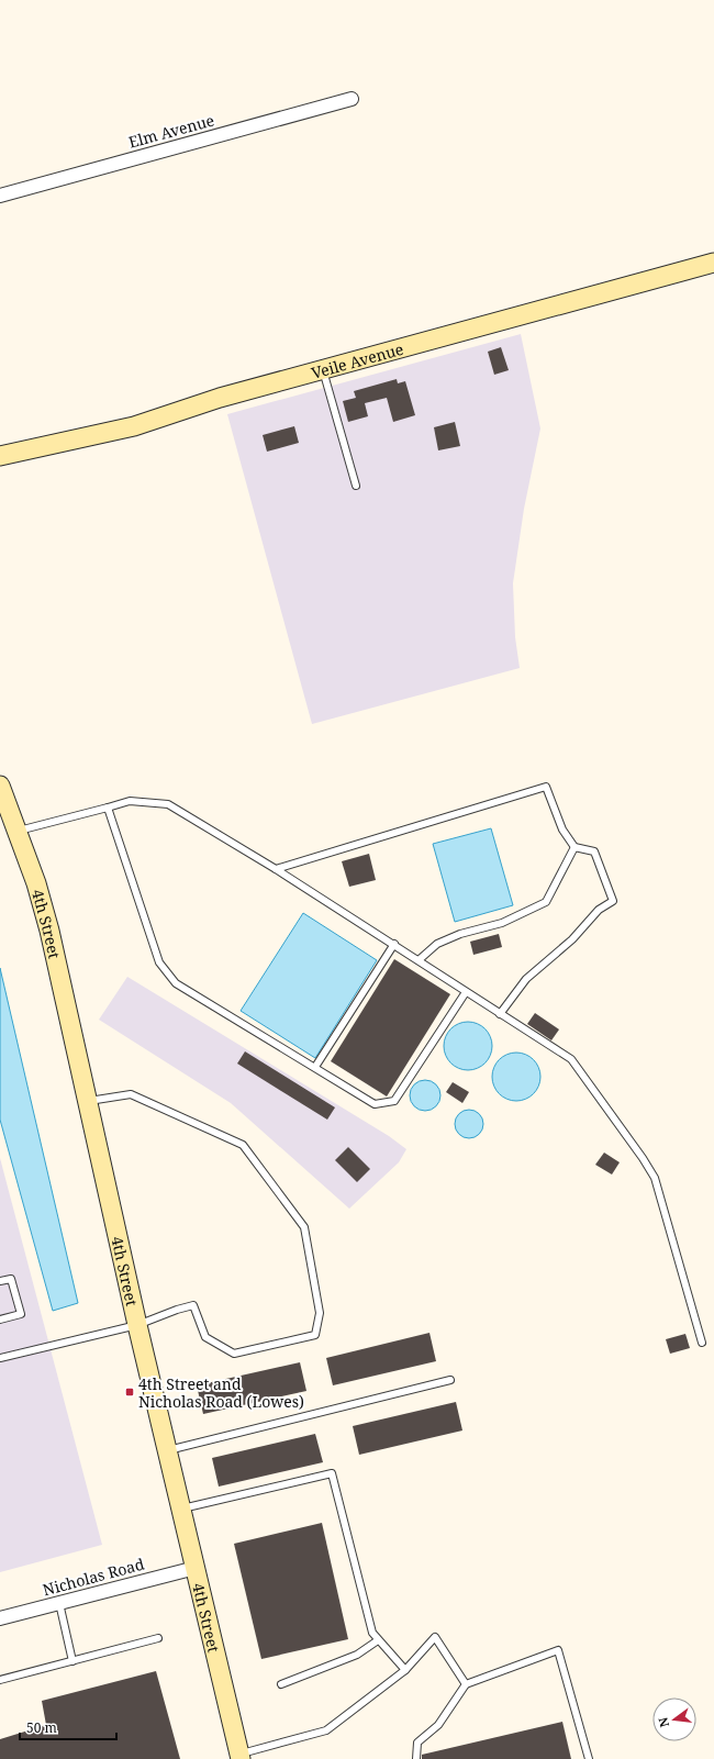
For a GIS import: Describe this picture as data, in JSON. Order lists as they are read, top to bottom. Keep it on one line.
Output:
{"streets":{"street":["Elm Avenue","Veile Avenue","4th Street","Nicholas Road"]},"crossings":[["4th Street","Nicholas Road"]],"places":{"transit":["4th Street and Nicholas Road (Lowes)"]},"scale_bar":"50 m","north":"left"}
